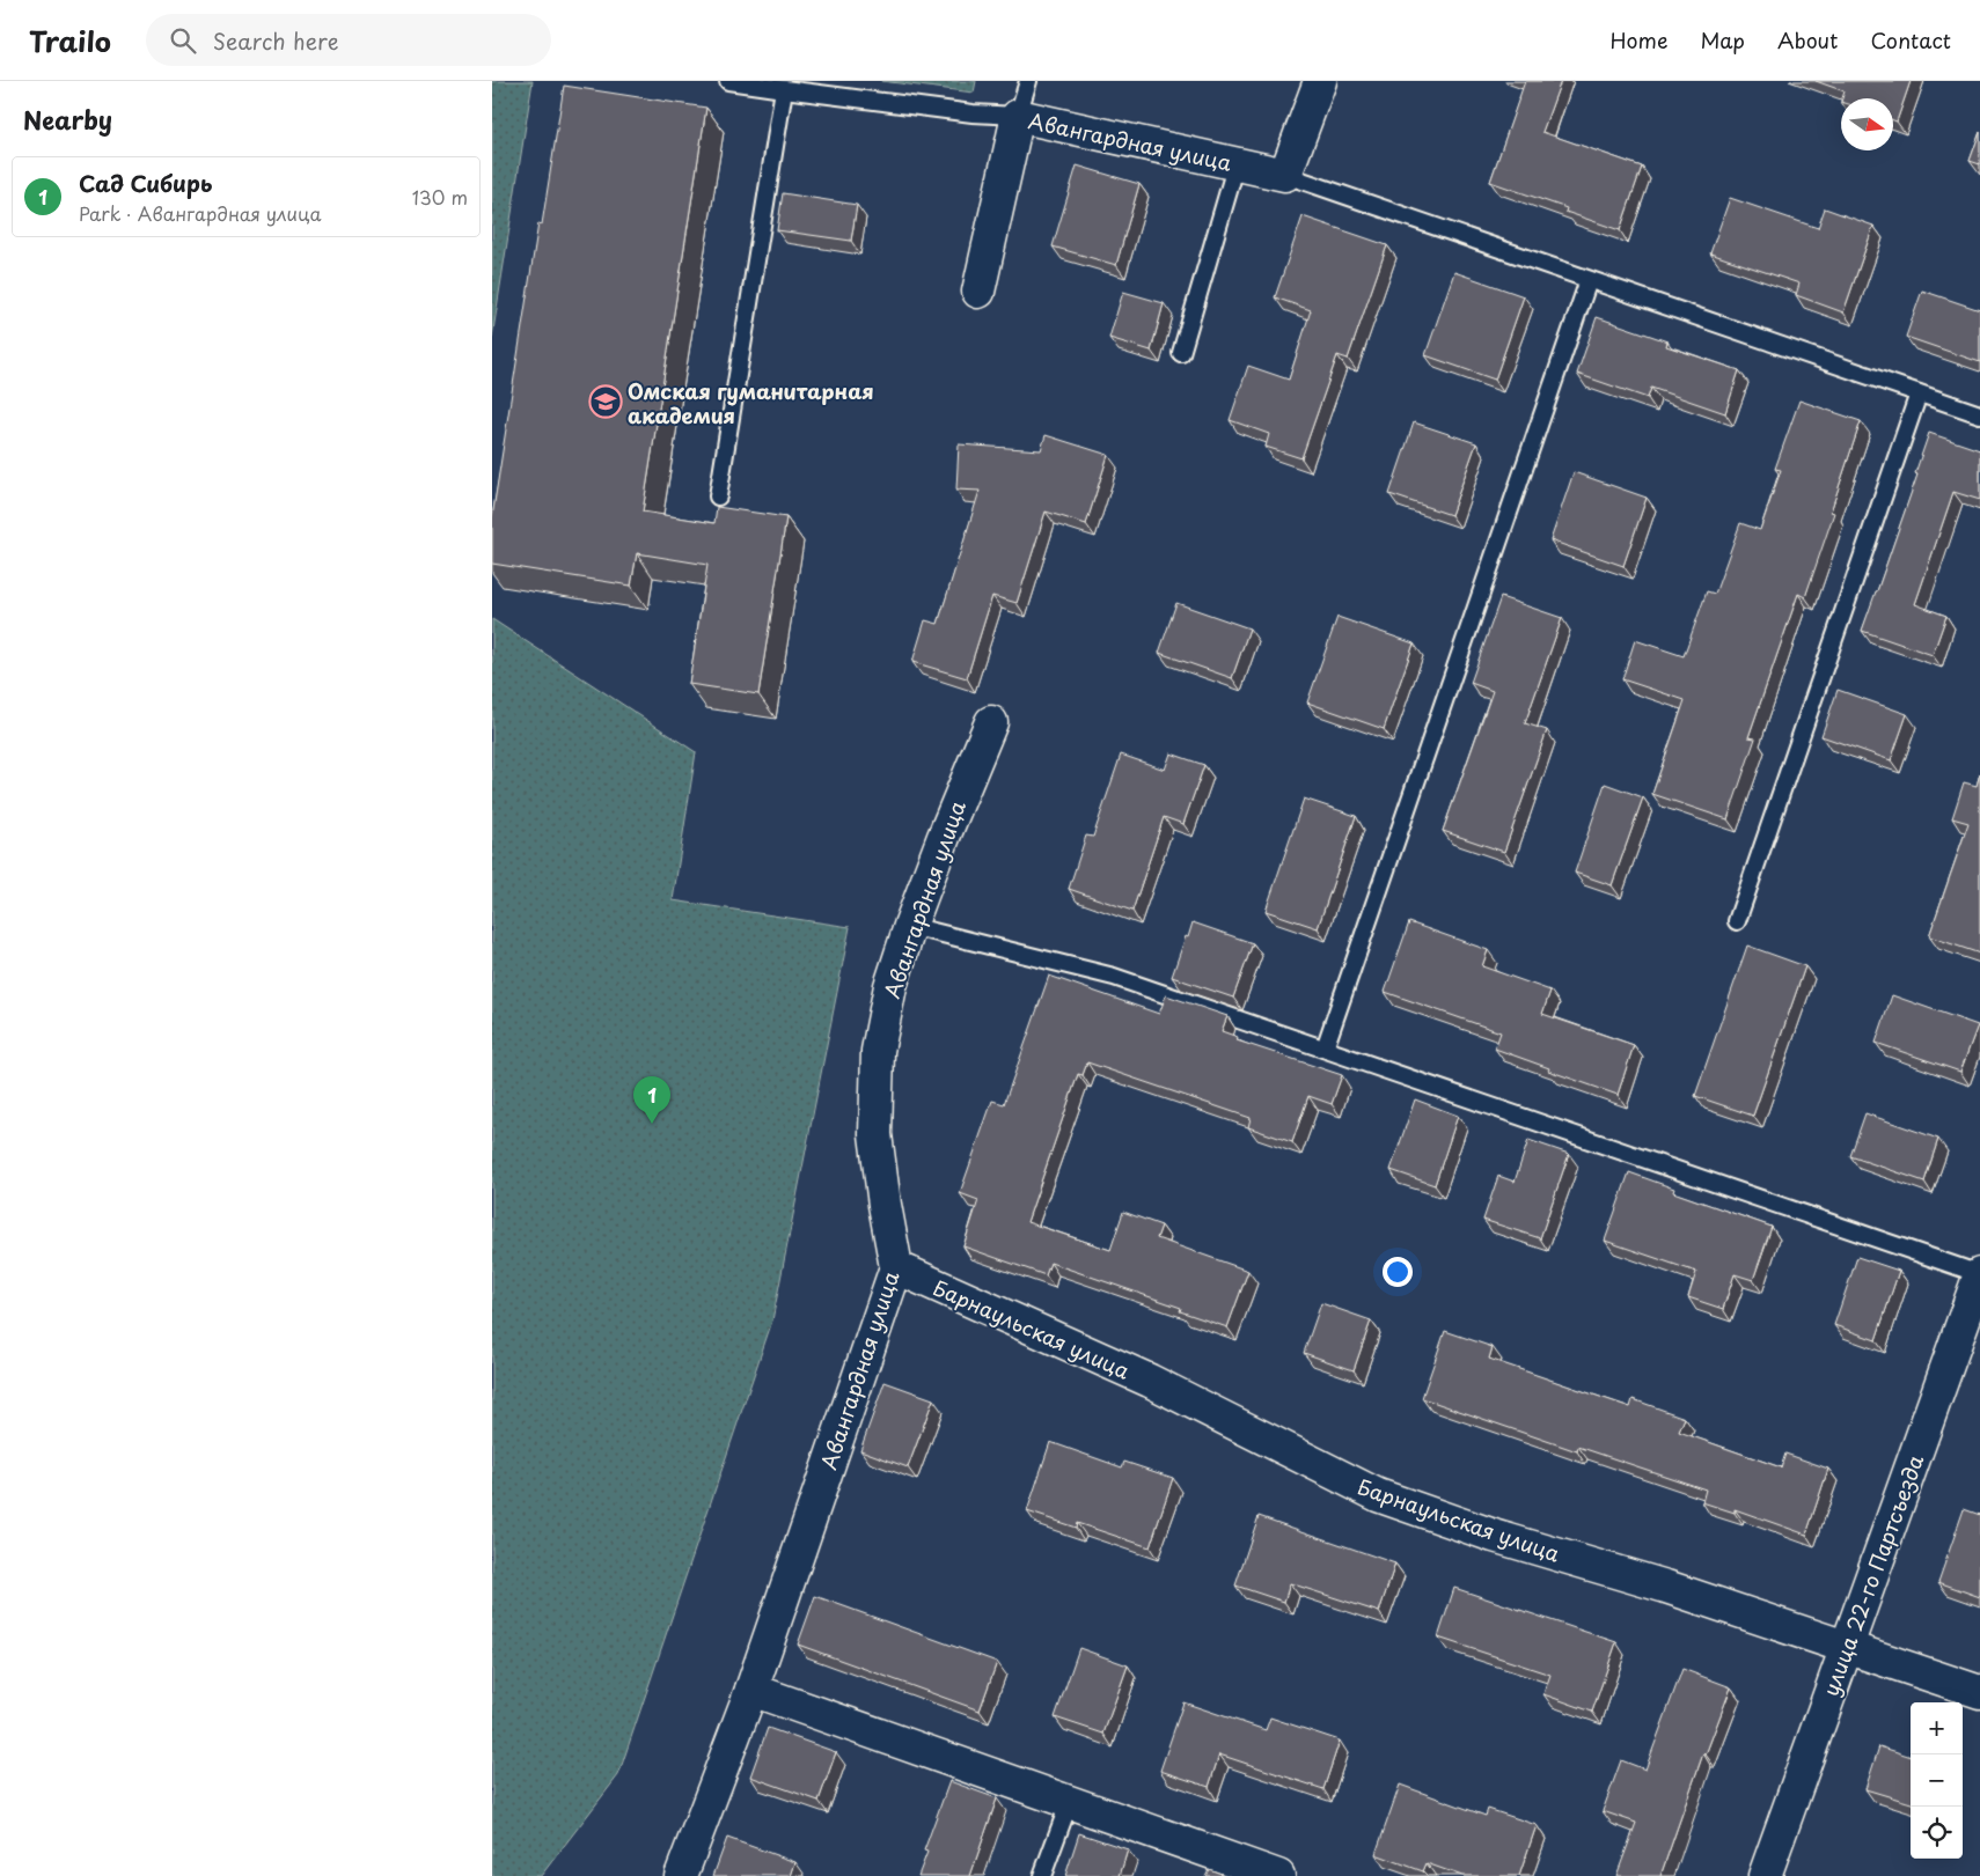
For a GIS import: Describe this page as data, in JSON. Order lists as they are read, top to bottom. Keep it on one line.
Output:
{"streets":{"street":["Авангардная улица","Барнаульская улица","улица 22-го Партсъезда"]},"crossings":[["Авангардная улица","Барнаульская улица"],["Барнаульская улица","улица 22-го Партсъезда"]],"places":{"school or university":["Омская гуманитарная академия"]},"north":"right","page":{"header":"Trailo","search":"Search here","nav":["Home","Map","About","Contact"],"heading":"Nearby","list":[{"mark":"1","name":"Сад Сибирь","note":"Park · Авангардная улица","value":"130 m"}],"pins":"1","map_buttons":["+","−"]}}
